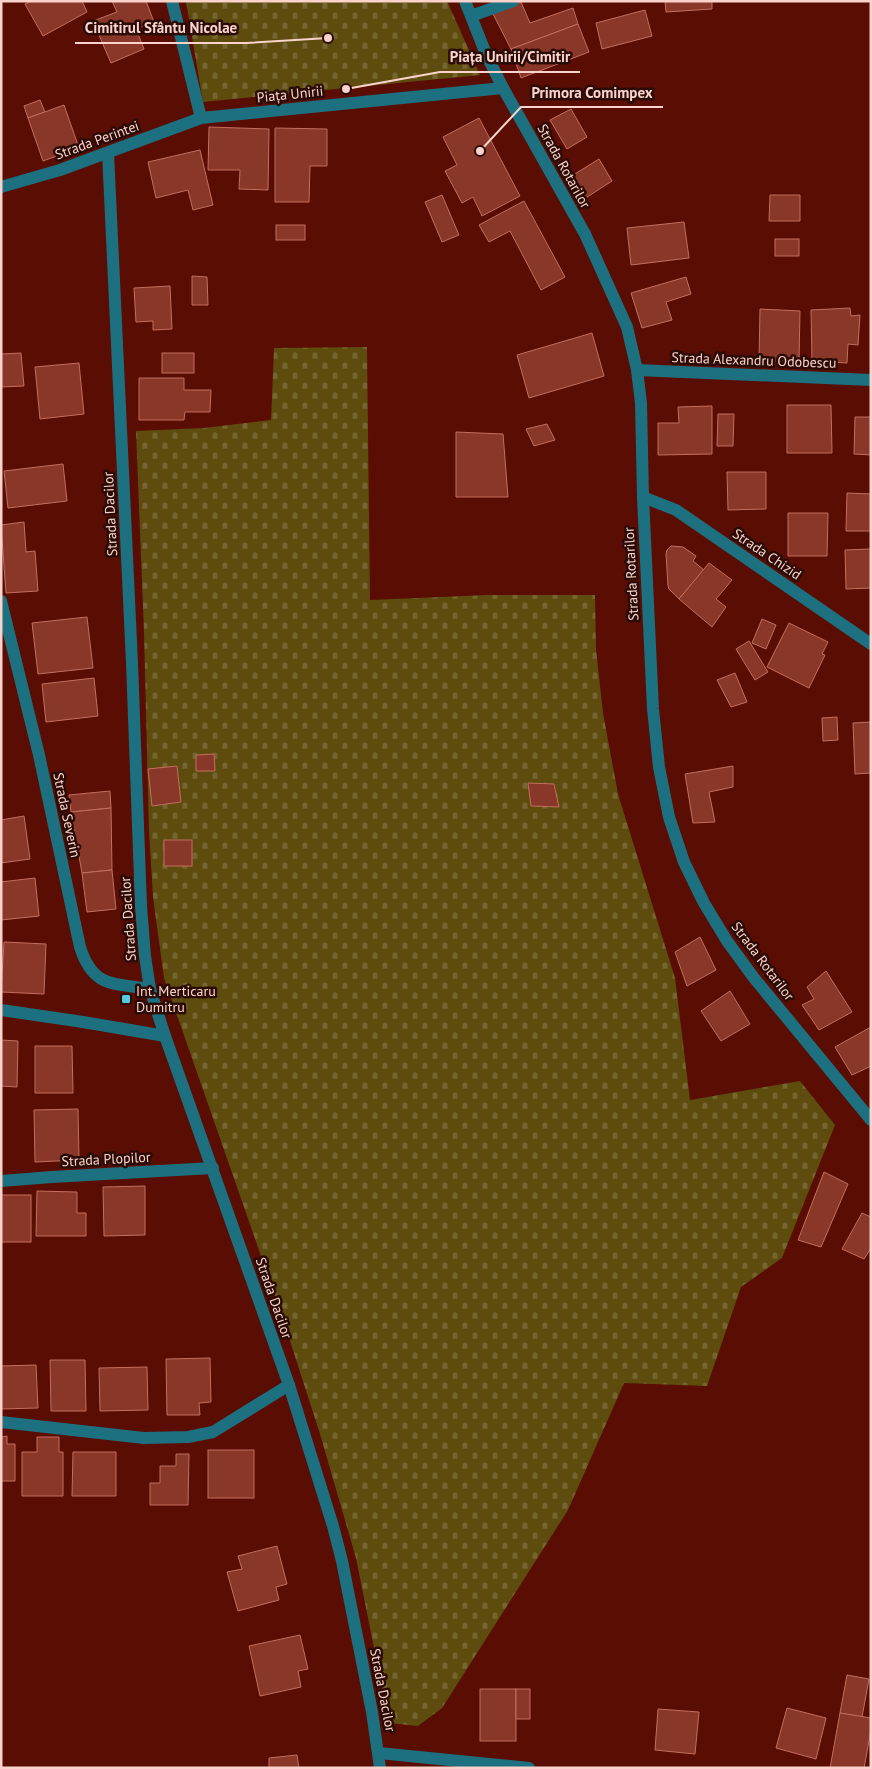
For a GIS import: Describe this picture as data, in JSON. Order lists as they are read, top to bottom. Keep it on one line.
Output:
{"streets":{"street":["Piața Unirii","Strada Perintei","Strada Rotarilor","Strada Alexandru Odobescu","Strada Dacilor","Strada Chizid","Strada Severin","Strada Plopilor"]},"crossings":[["Piața Unirii","Strada Perintei"],["Piața Unirii","Strada Rotarilor"],["Strada Perintei","Strada Dacilor"],["Strada Rotarilor","Strada Alexandru Odobescu"],["Strada Rotarilor","Strada Chizid"],["Strada Dacilor","Strada Severin"],["Strada Dacilor","Strada Plopilor"]],"places":{"other":["Cimitirul Sfântu Nicolae","Piața Unirii/Cimitir","Primora Comimpex"],"transit":["Int. Merticaru Dumitru"]}}
